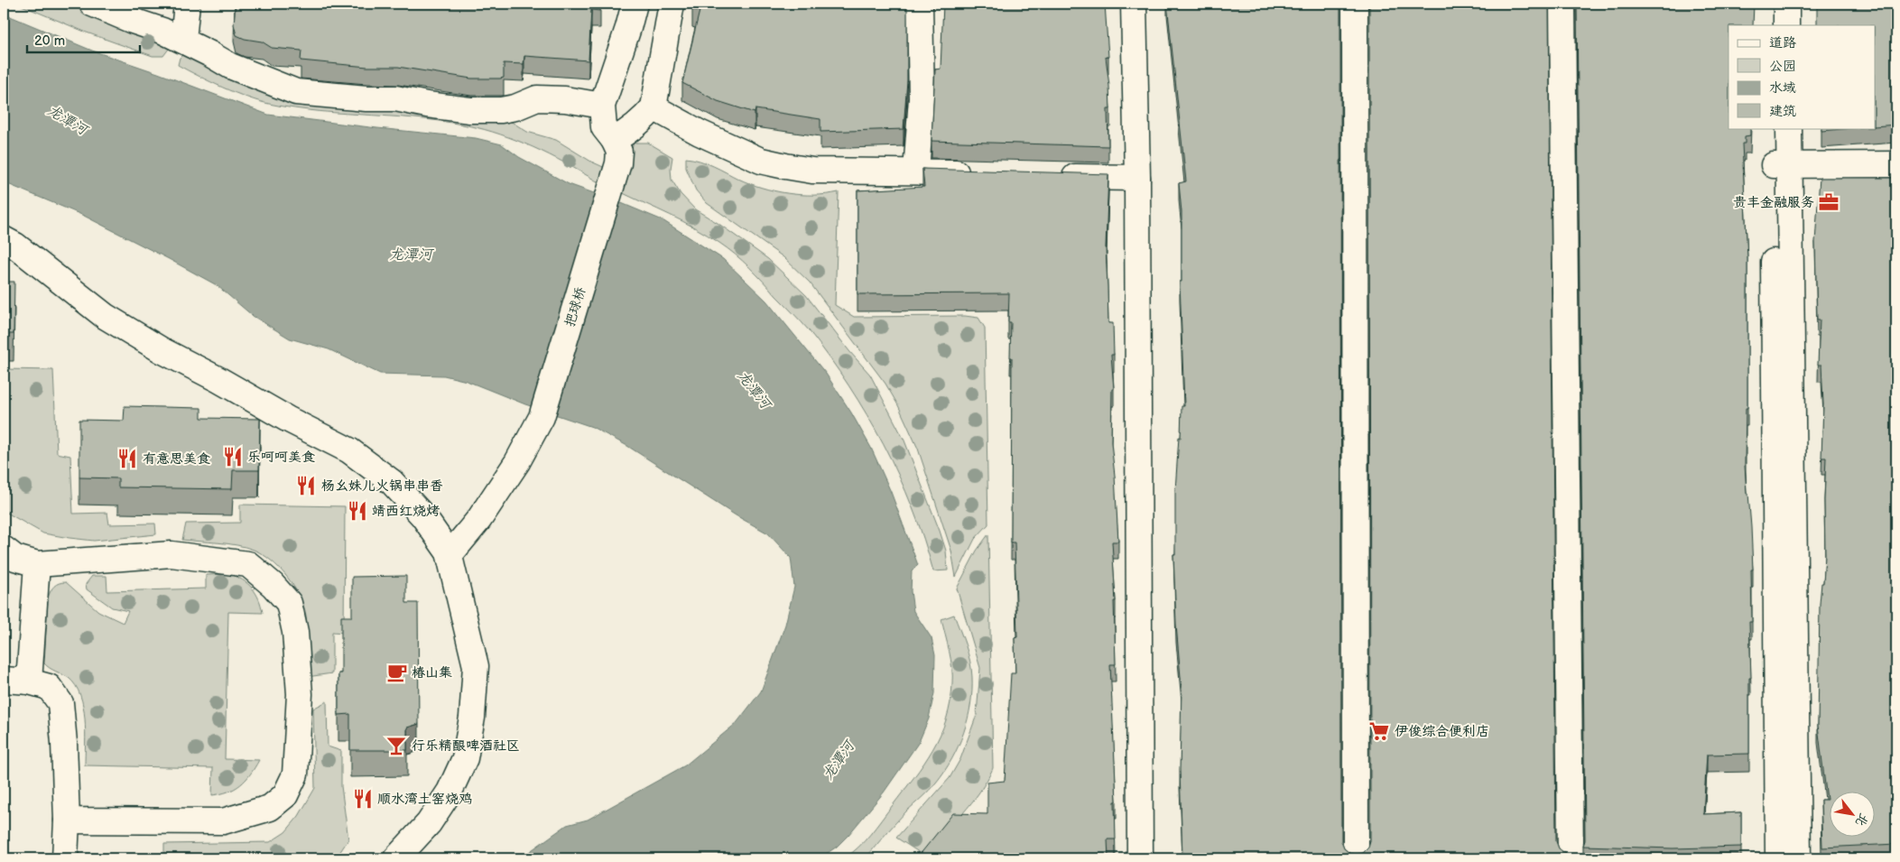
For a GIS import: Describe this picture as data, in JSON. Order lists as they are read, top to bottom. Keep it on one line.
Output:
{"streets":{"street":["把球桥"]},"water":["龙潭河"],"places":{"office":["贵丰金融服务"],"restaurant":["乐呵呵美食","有意思美食","杨幺妹儿火锅串串香","靖西红烧烤","顺水湾土窑烧鸡"],"cafe":["椿山集"],"supermarket":["伊俊综合便利店"],"bar":["行乐精酿啤酒社区"]},"legend":["道路","公园","水域","建筑"],"scale_bar":"20 m","north":"bottom right"}
